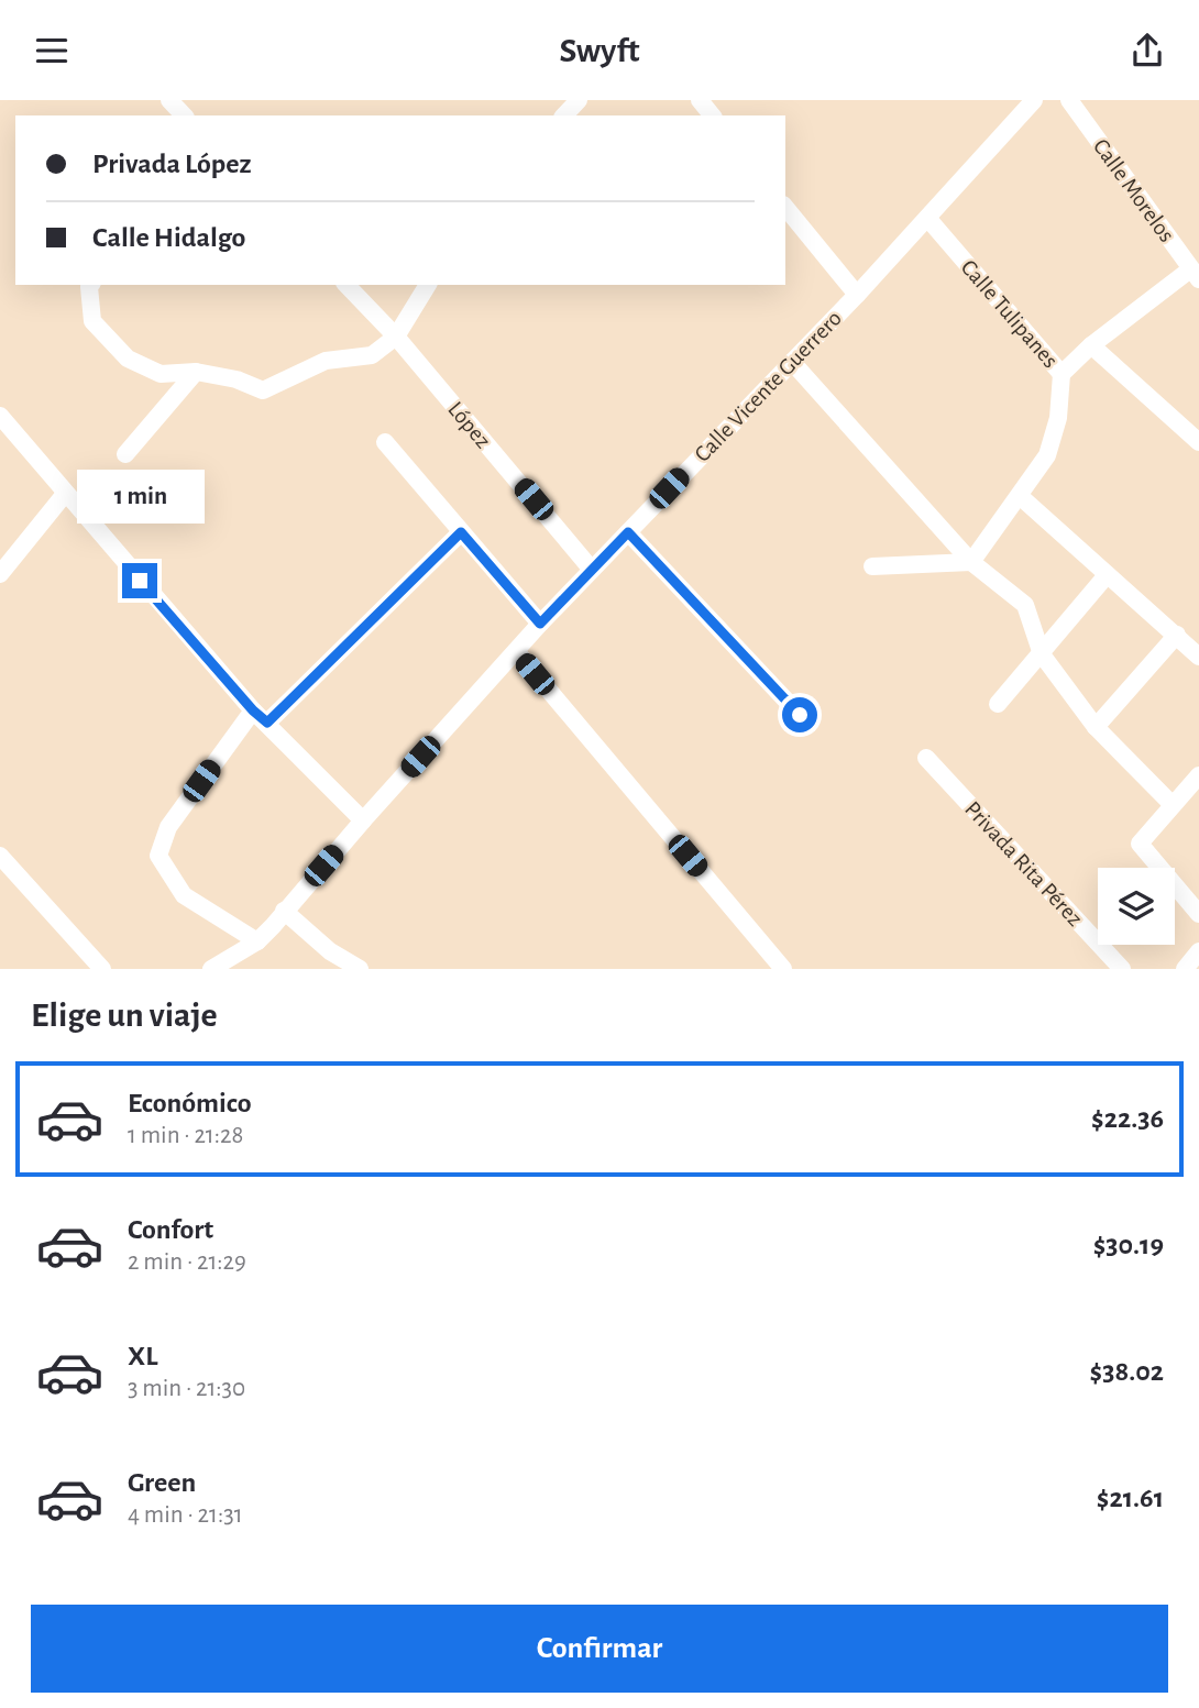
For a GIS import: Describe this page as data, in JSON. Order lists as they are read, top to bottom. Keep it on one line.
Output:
{"streets":{"street":["Calle Morelos","Calle Tulipanes","Calle Vicente Guerrero","López","Privada Rita Pérez"]},"crossings":[["Calle Tulipanes","Calle Vicente Guerrero"],["Calle Vicente Guerrero","López"]],"page":{"header":"Swyft","banner":["Privada López","Calle Hidalgo"],"bubble":"1 min","heading":"Elige un viaje","list":[{"name":"Económico","note":"1 min · 21:28","value":"$22.36"},{"name":"Confort","note":"2 min · 21:29","value":"$30.19"},{"name":"XL","note":"3 min · 21:30","value":"$38.02"},{"name":"Green","note":"4 min · 21:31","value":"$21.61"}],"buttons":"Confirmar"}}
